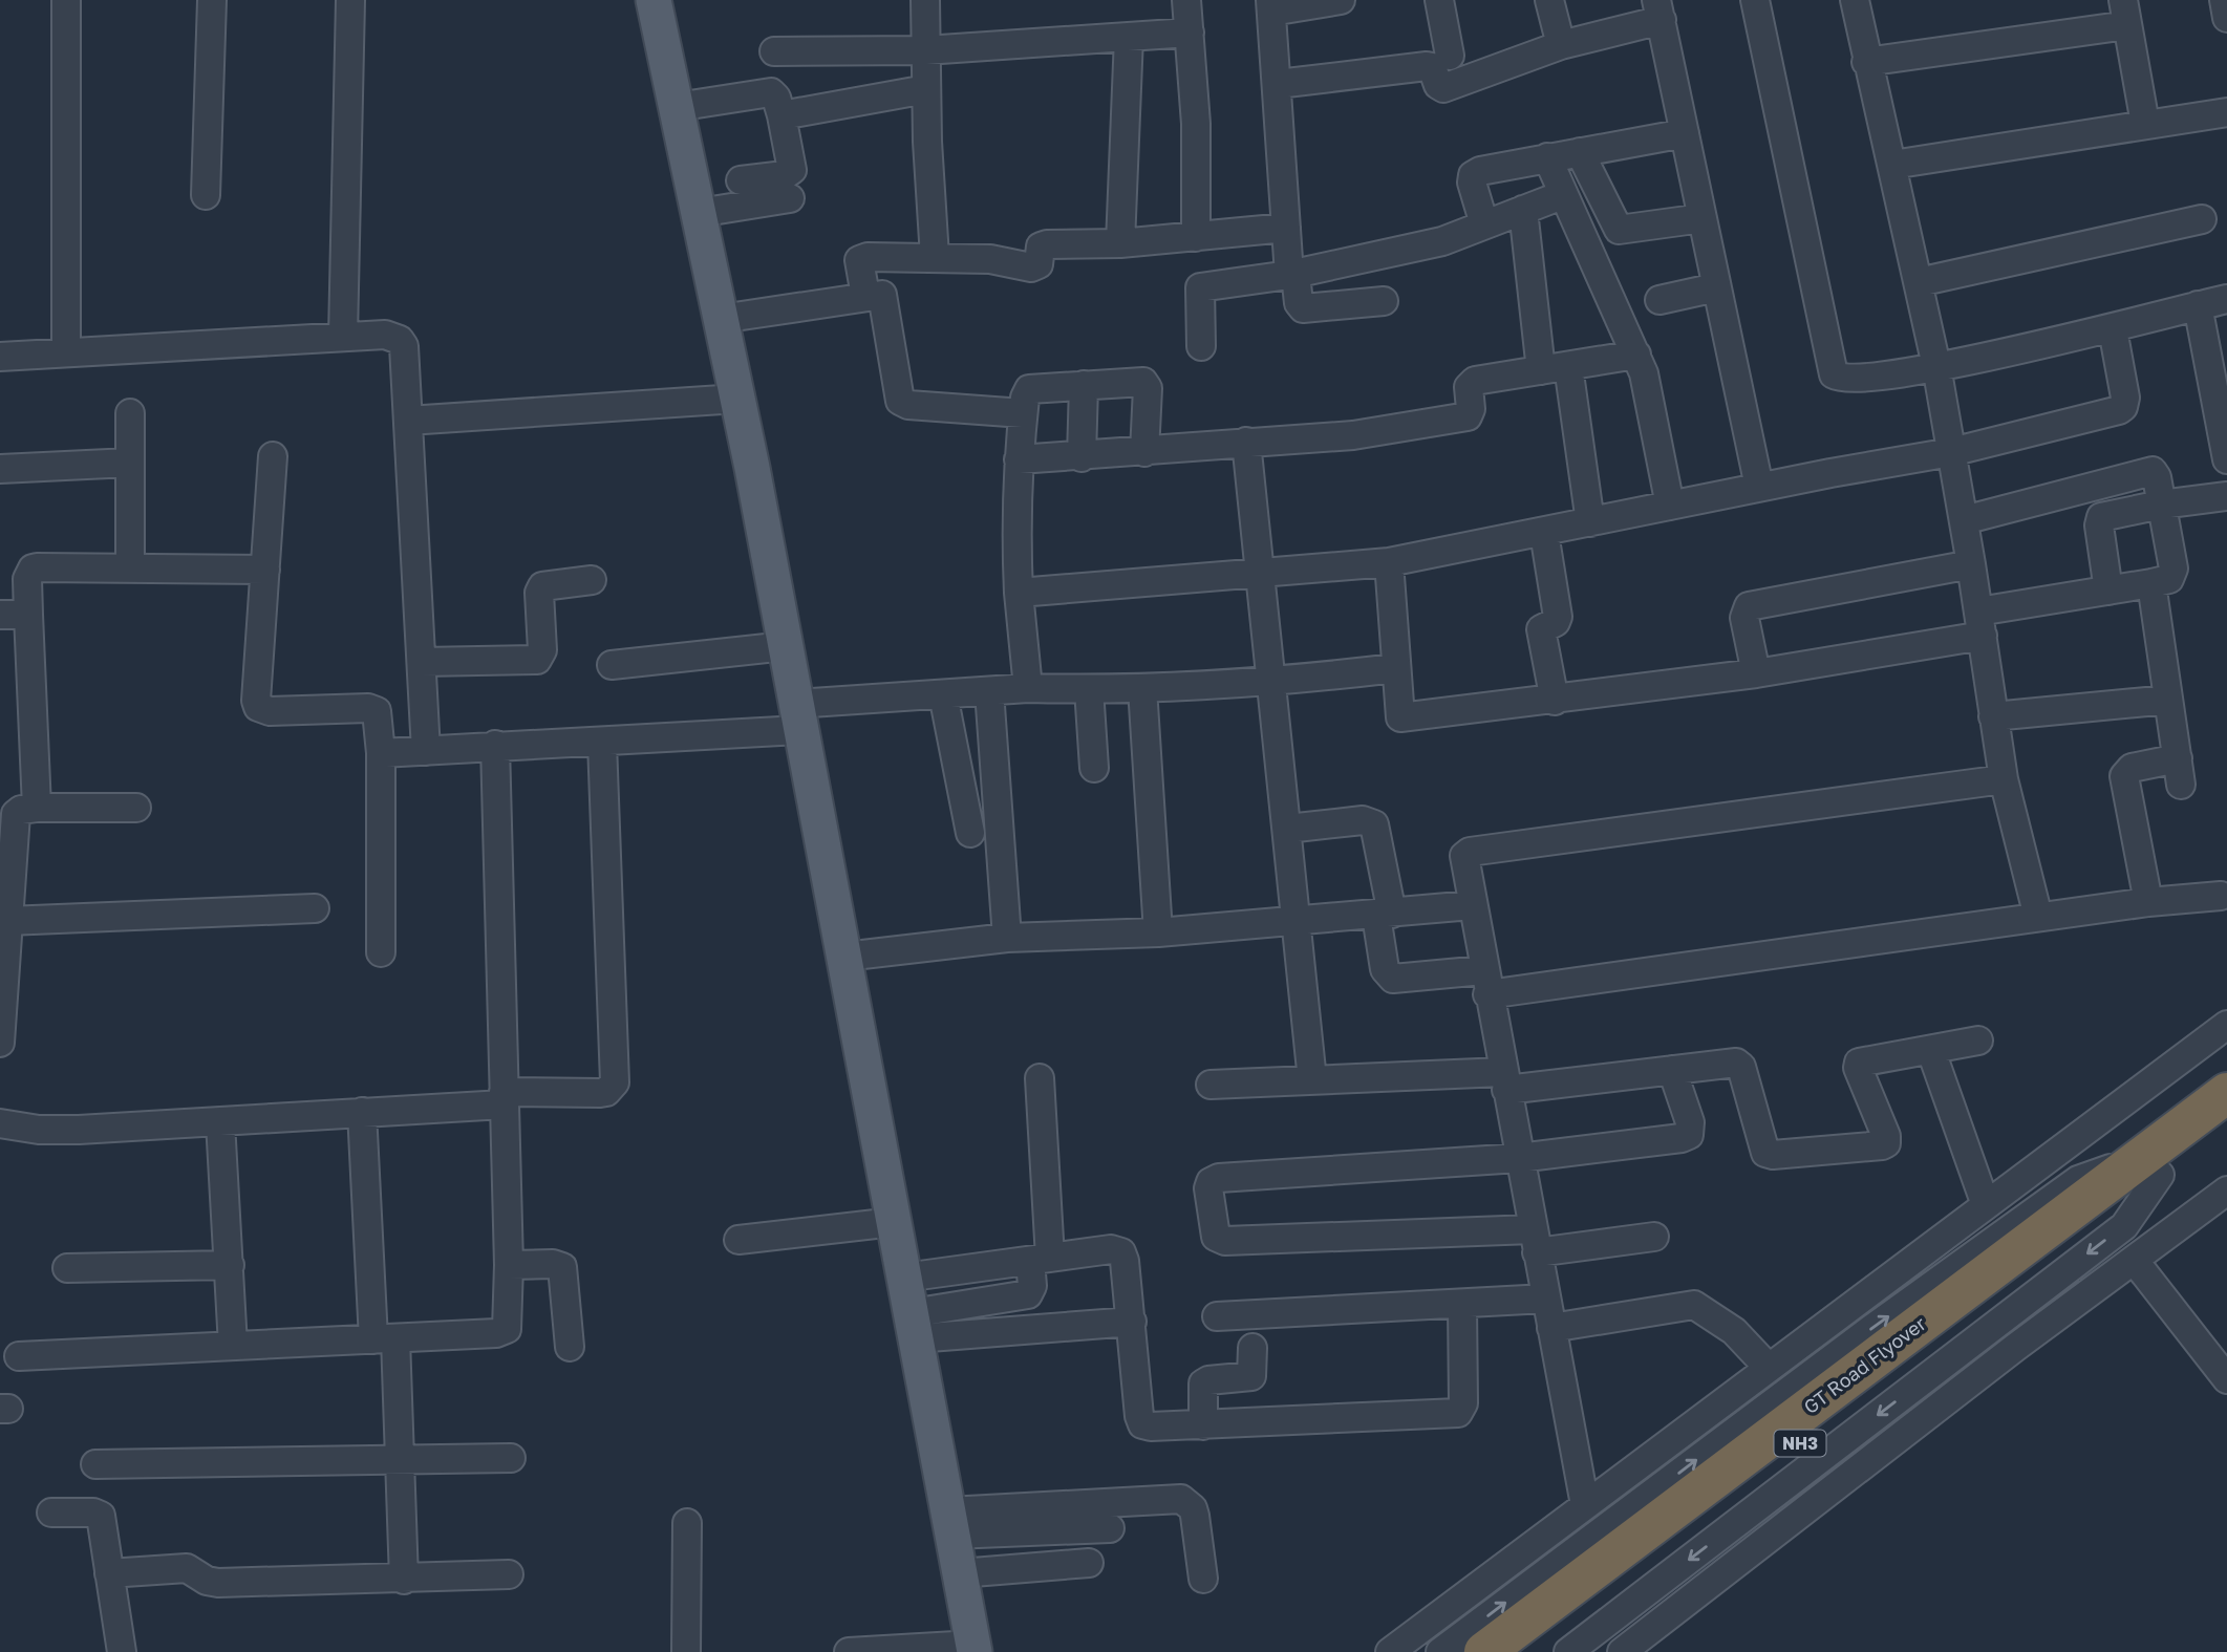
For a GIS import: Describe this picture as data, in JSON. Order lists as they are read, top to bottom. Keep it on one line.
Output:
{"streets":{"highway":["GT Road Flyover","NH3"]},"crossings":[["GT Road Flyover","NH3"]]}
